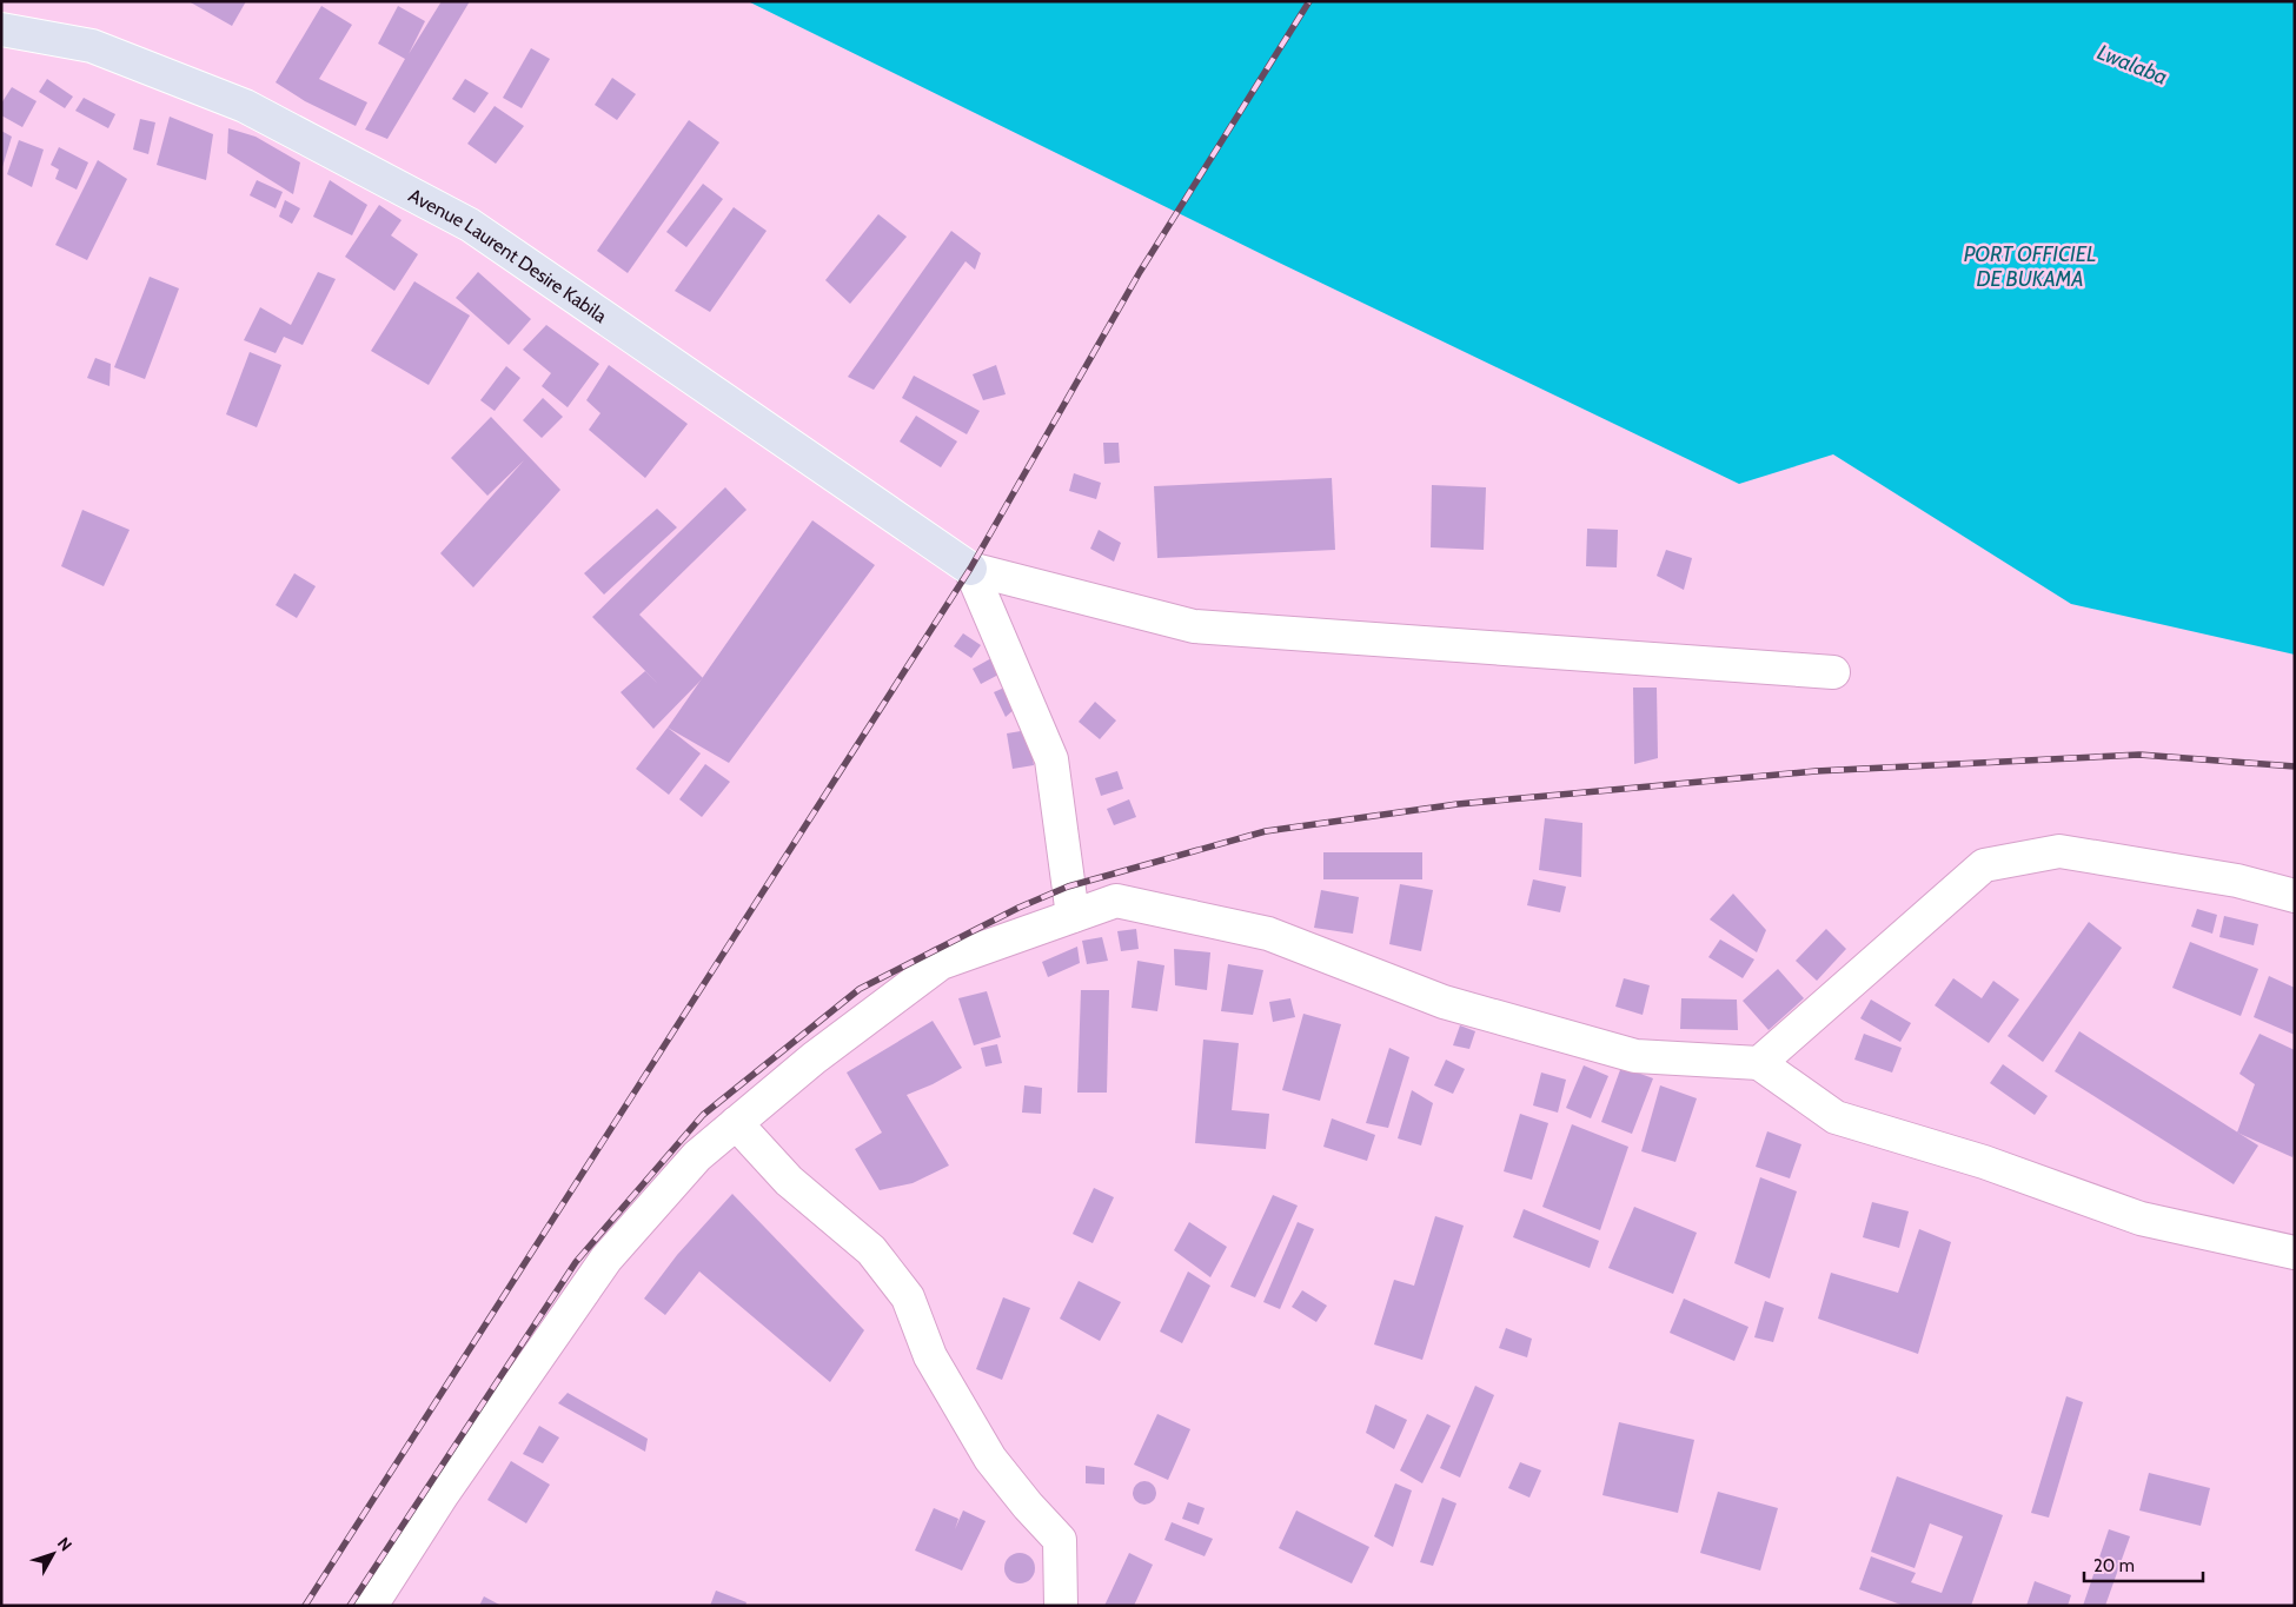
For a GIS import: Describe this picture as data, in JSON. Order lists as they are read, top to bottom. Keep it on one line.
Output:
{"streets":{"main road":["Avenue Laurent Desire Kabila"]},"water":["Lwalaba","PORT OFFICIEL DE BUKAMA"],"scale_bar":"20 m","north":"top right"}
